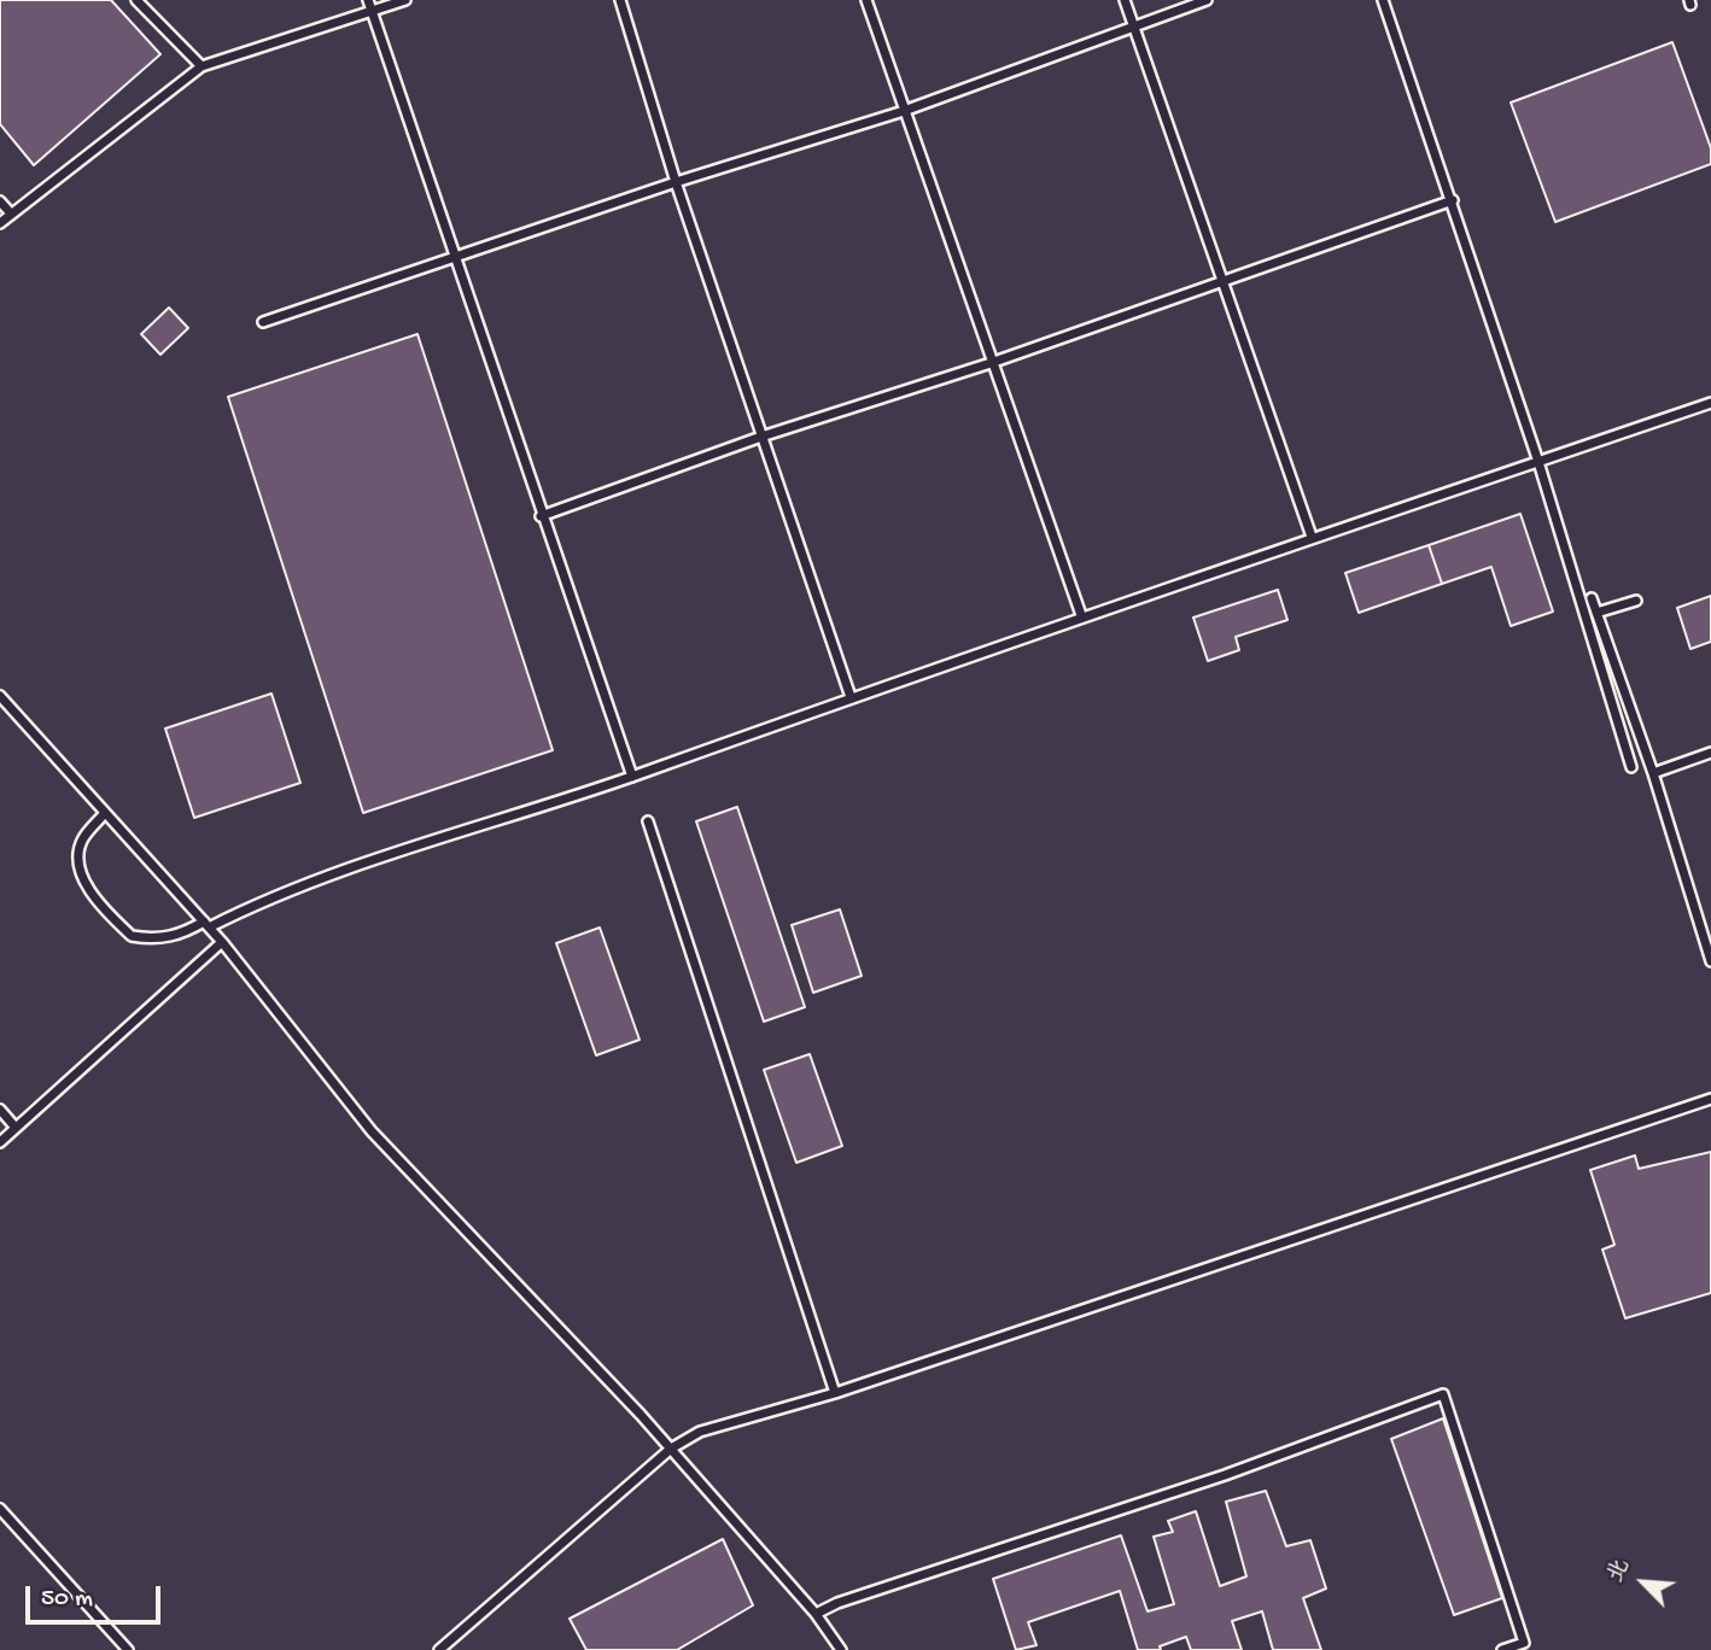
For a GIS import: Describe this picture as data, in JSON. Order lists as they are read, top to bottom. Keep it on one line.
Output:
{"scale_bar":"50 m","north":"top left"}
